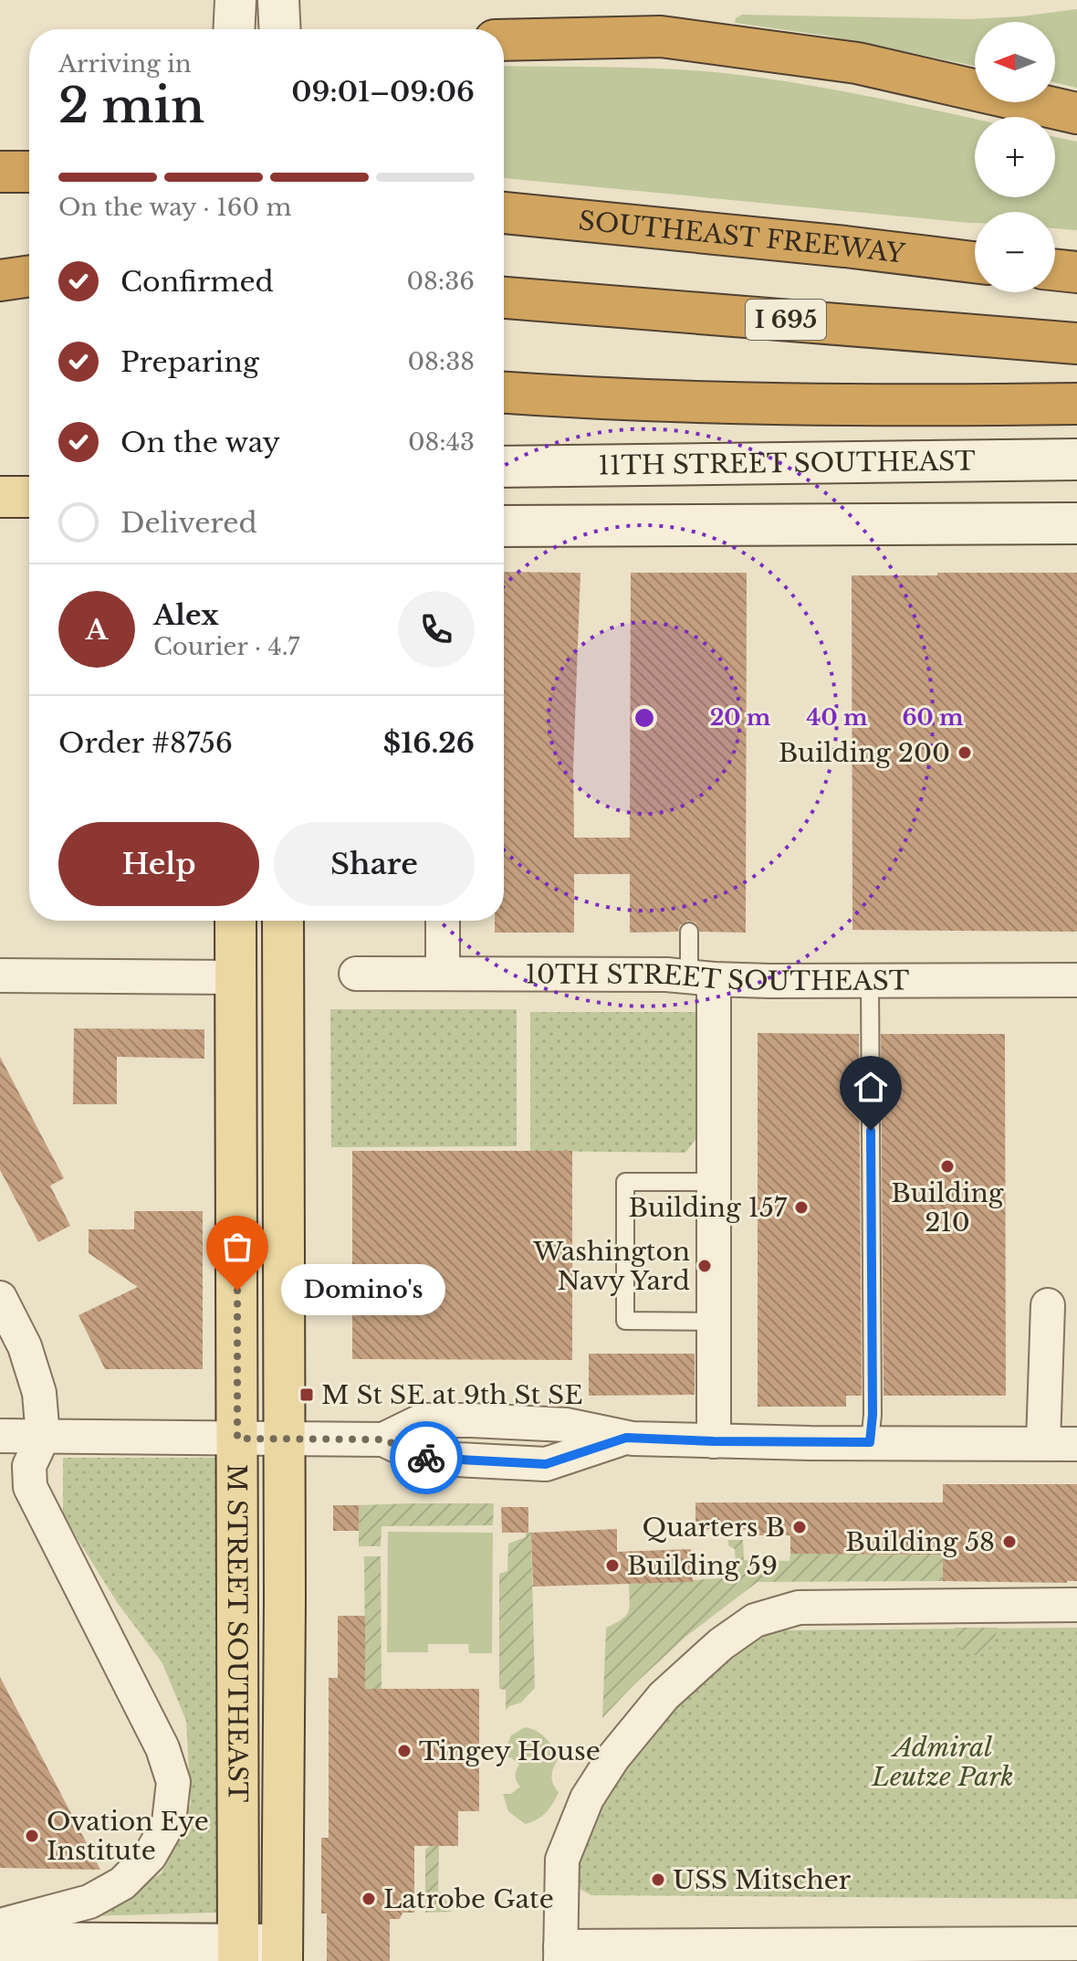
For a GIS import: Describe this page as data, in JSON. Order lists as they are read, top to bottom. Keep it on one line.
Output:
{"streets":{"highway":["SOUTHEAST FREEWAY","I 695"],"main road":["11TH STREET SOUTHEAST","M STREET SOUTHEAST"],"street":["10TH STREET SOUTHEAST"]},"parks":["Admiral Leutze Park"],"places":{"other":["Building 200","Building 210","Building 157","Washington Navy Yard","Domino's","Quarters B","Building 58","Building 59","Tingey House","Ovation Eye Institute","USS Mitscher","Latrobe Gate"],"transit":["M St SE at 9th St SE"]},"north":"left","page":{"map_buttons":["+","−"],"heading":["2 min","Arriving in","09:01–09:06"],"panel":["Alex","Courier · 4.7","Order #8756","$16.26"],"bar":"On the way · 160 m","list":[["Confirmed","08:36"],["Preparing","08:38"],["On the way","08:43"],"Delivered"],"round":"A","buttons":["Help","Share"],"bubble":"Domino's"},"rings":["20 m","40 m","60 m"]}
